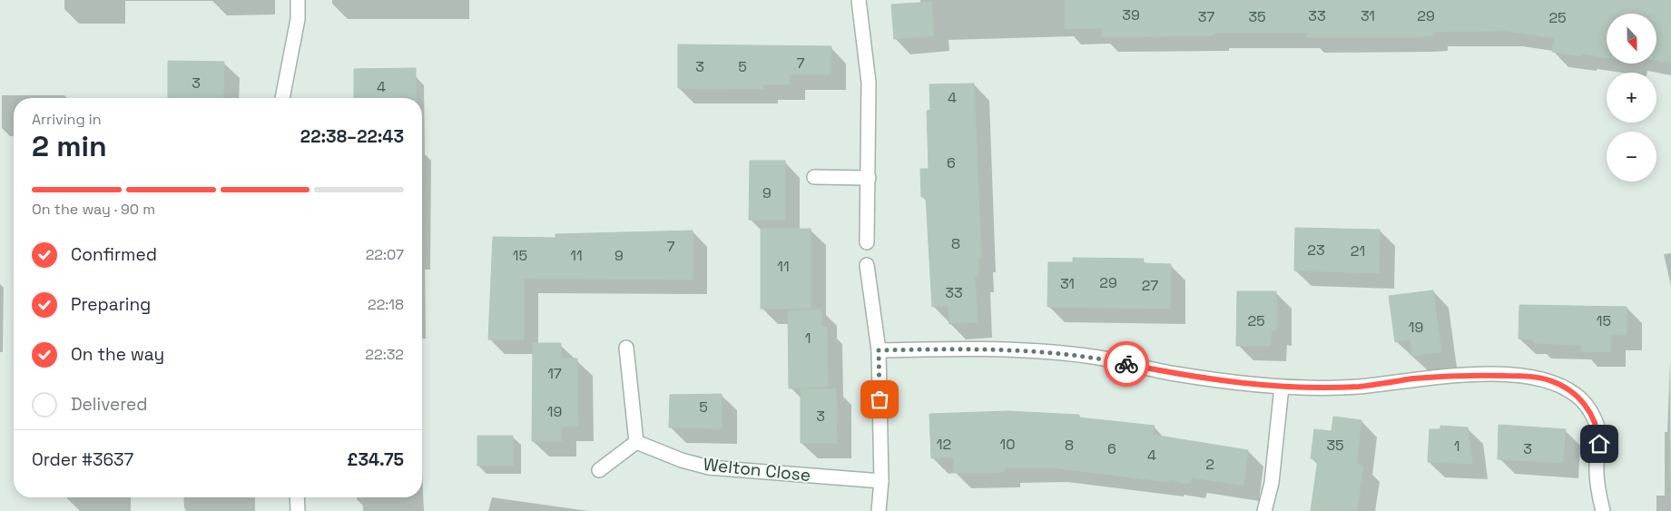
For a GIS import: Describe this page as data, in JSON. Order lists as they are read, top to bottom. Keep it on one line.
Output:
{"streets":{"street":["Welton Close"]},"house_numbers":["39","33","31","29","37","35","25","7","3","5","3","4","4","6","9","8","7","23","21","15","11","9","11","29","31","27","33","25","15","19","1","17","5","19","3","12","10","8","35","1","6","3","4","2"],"north":"bottom","page":{"map_buttons":["+","−"],"heading":["2 min","Arriving in","22:38–22:43"],"panel":["Order #3637","£34.75"],"bar":"On the way · 90 m","list":[["Confirmed","22:07"],["Preparing","22:18"],["On the way","22:32"],"Delivered"]}}
